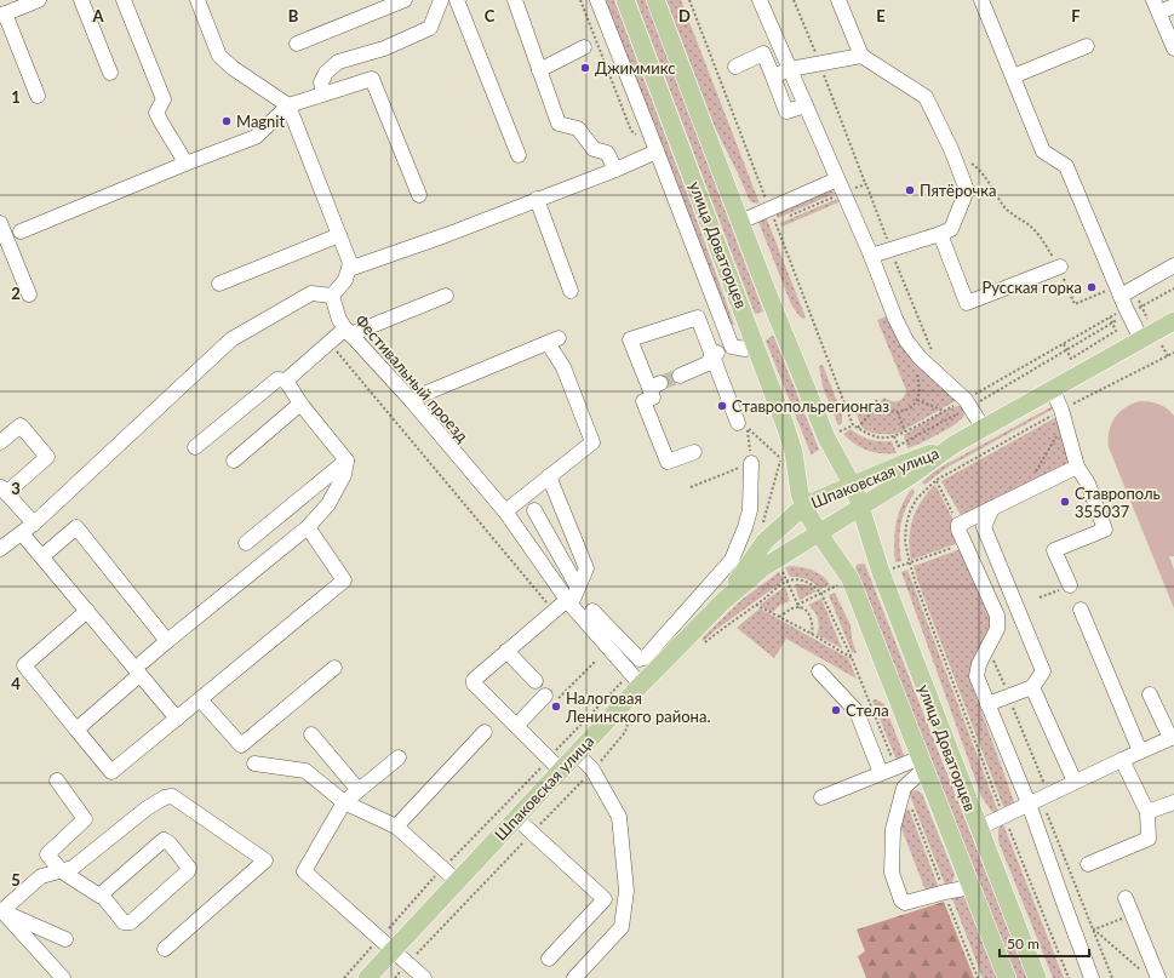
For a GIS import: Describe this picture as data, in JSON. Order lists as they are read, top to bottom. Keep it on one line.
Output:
{"streets":{"main road":["улица Доваторцев","Шпаковская улица"],"street":["Фестивальный проезд"]},"crossings":[["улица Доваторцев","Шпаковская улица"],["Фестивальный проезд","Шпаковская улица"]],"places":["Джиммикс","Magnit","Пятёрочка","Русская горка","Ставропольрегионгаз","Ставрополь 355037","Налоговая Ленинского района.","Стела"],"scale_bar":"50 m","grid":{"columns":["A","B","C","D","E","F"],"rows":["1","2","3","4","5"]}}
